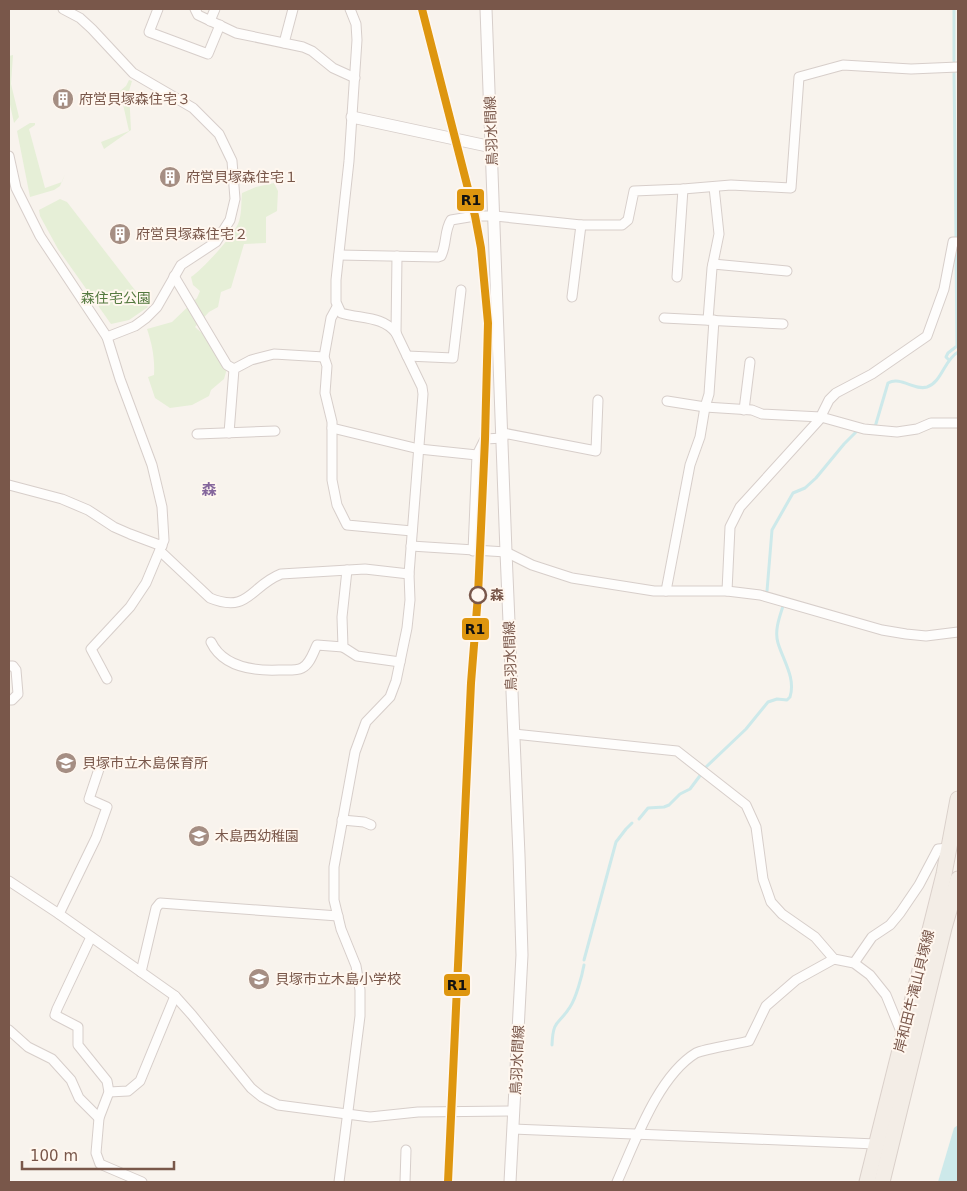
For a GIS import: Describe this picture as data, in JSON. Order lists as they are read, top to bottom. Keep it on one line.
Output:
{"streets":{"main road":["岸和田牛滝山貝塚線"],"street":["鳥羽水間線"]},"districts":["森"],"parks":["森住宅公園"],"places":{"building":["府営貝塚森住宅３","府営貝塚森住宅１","府営貝塚森住宅２"],"other":["森"],"school or university":["貝塚市立木島保育所","木島西幼稚園","貝塚市立木島小学校"]},"lines":["transit line R1"],"scale_bar":"100 m"}
